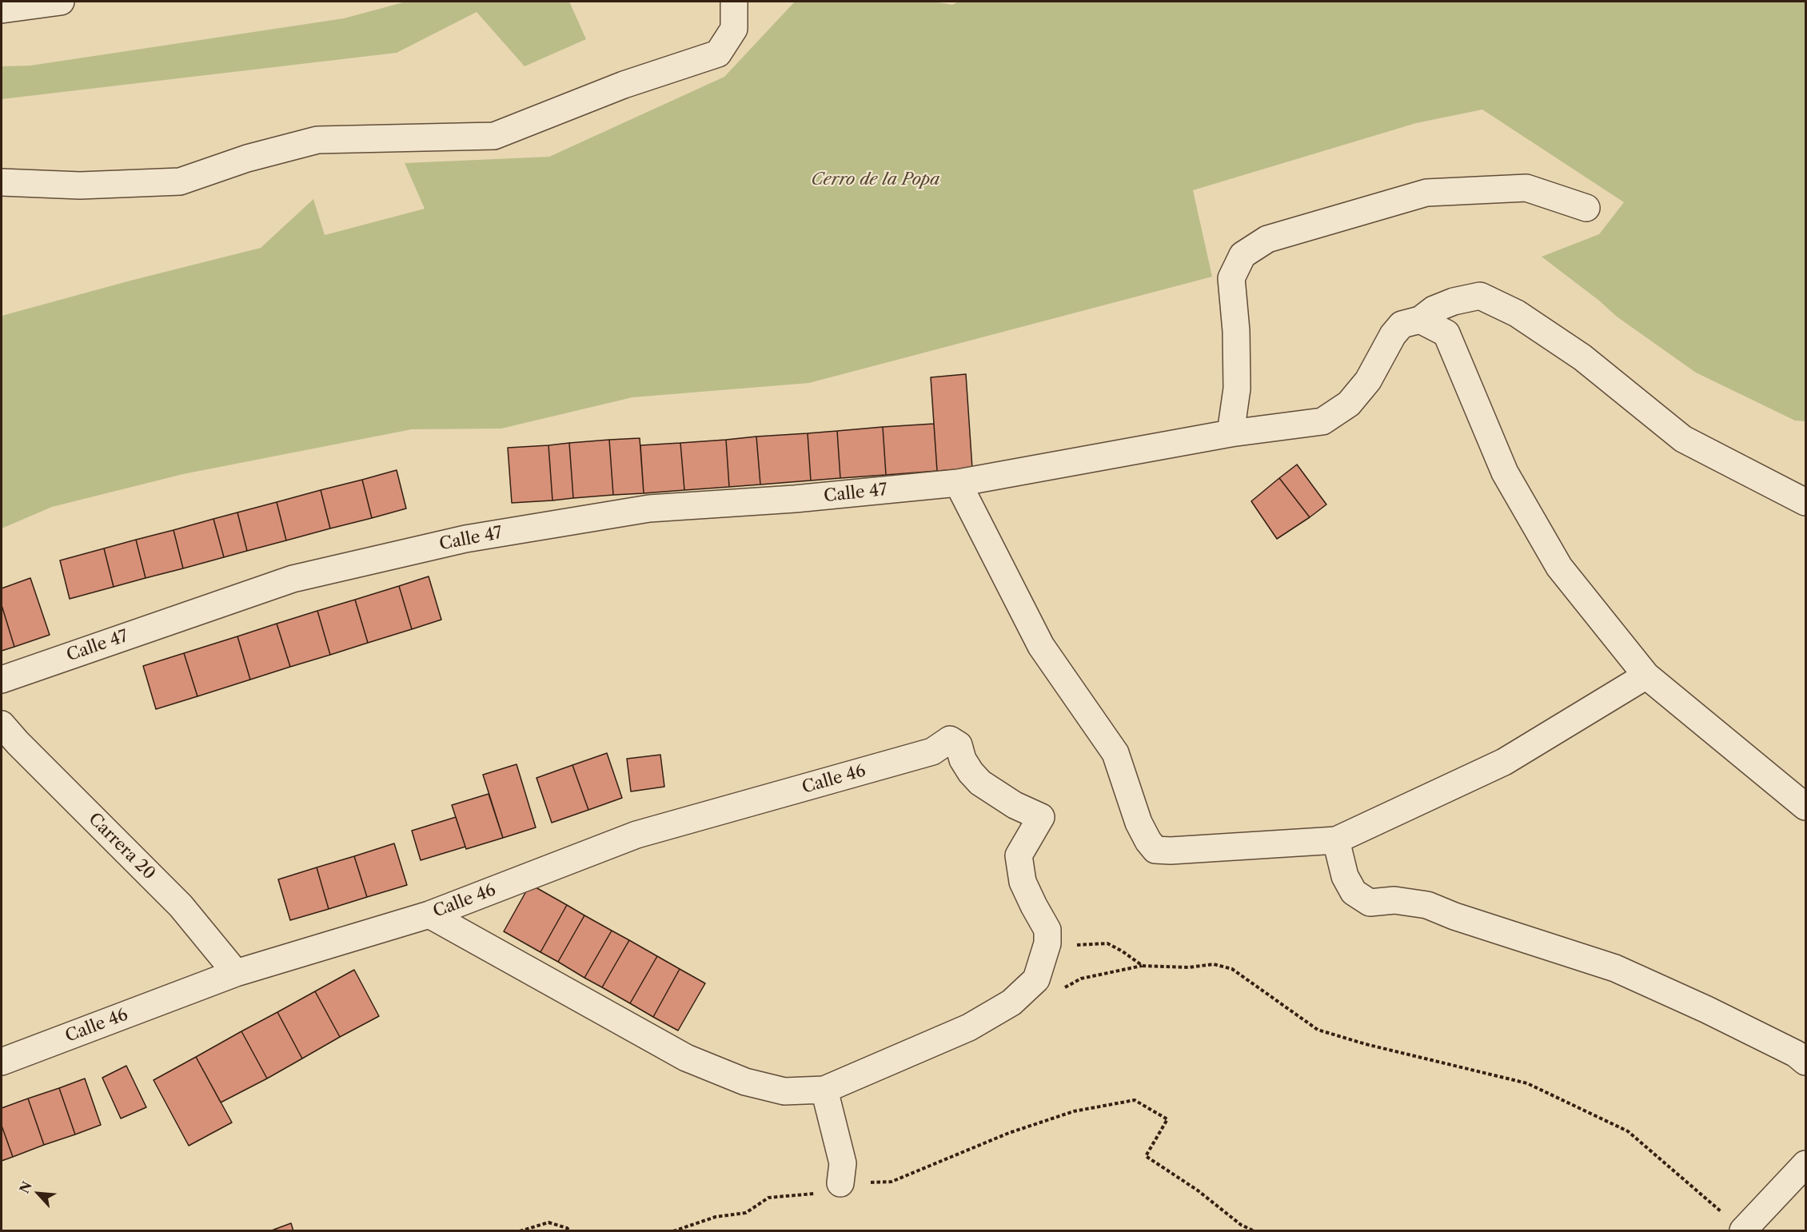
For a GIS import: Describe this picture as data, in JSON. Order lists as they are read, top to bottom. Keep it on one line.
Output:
{"streets":{"street":["Calle 47","Calle 46","Carrera 20"]},"crossings":[["Calle 46","Carrera 20"]],"parks":["Cerro de la Popa"],"north":"top left"}
